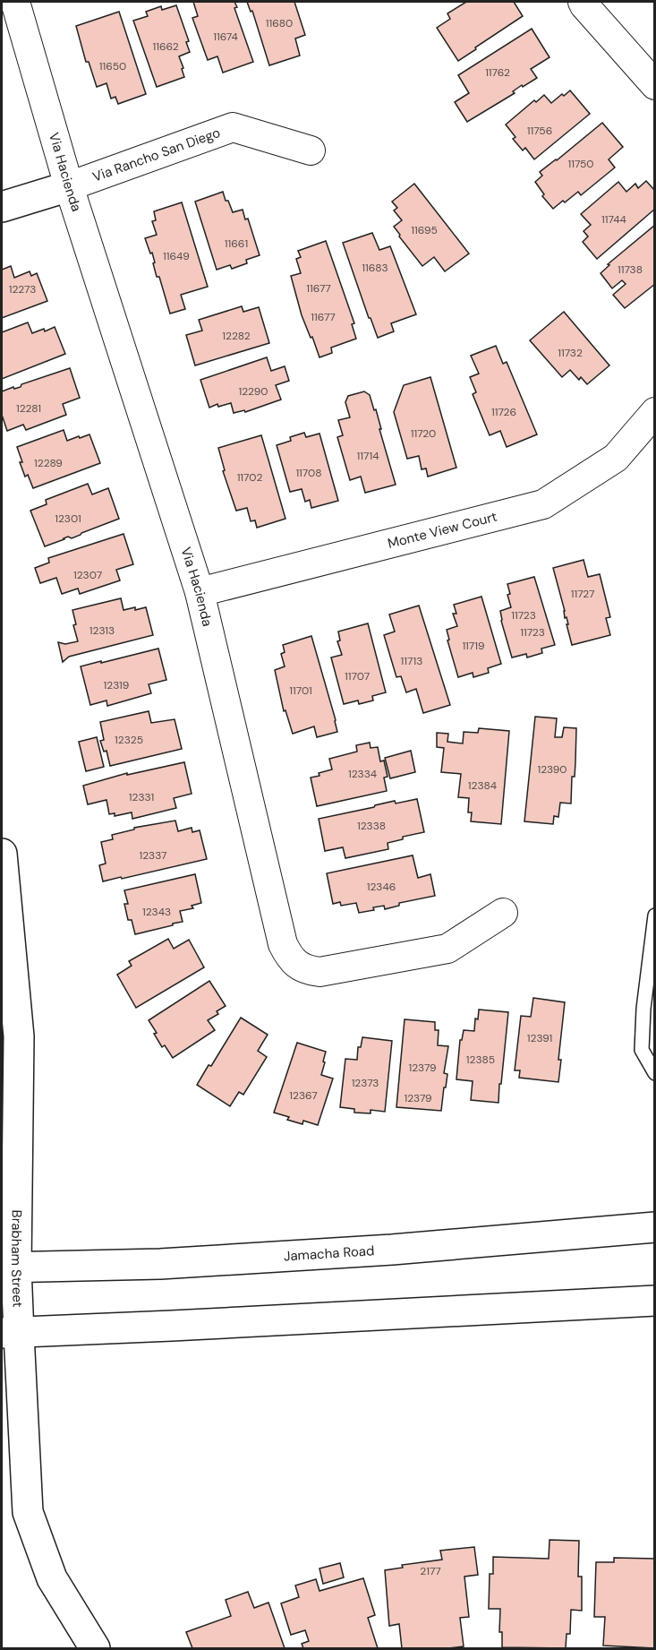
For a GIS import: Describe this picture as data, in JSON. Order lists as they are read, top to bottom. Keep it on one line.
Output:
{"streets":{"main road":["Via Rancho San Diego","Jamacha Road","Brabham Street"],"street":["Via Hacienda","Monte View Court"]},"crossings":[["Via Rancho San Diego","Via Hacienda"],["Via Hacienda","Monte View Court"],["Jamacha Road","Brabham Street"]],"house_numbers":["11680","11674","11662","11650","11762","11756","11750","11744","11695","11661","11649","11683","11738","11677","12273","11677","12282","11732","12290","12281","11726","11720","11714","12289","11708","11702","12301","12307","11727","11723","12313","11723","11719","11713","11707","12319","11701","12325","12390","12334","12384","12331","12338","12337","12346","12343","12391","12385","12379","12373","12367","12379","2177"]}
